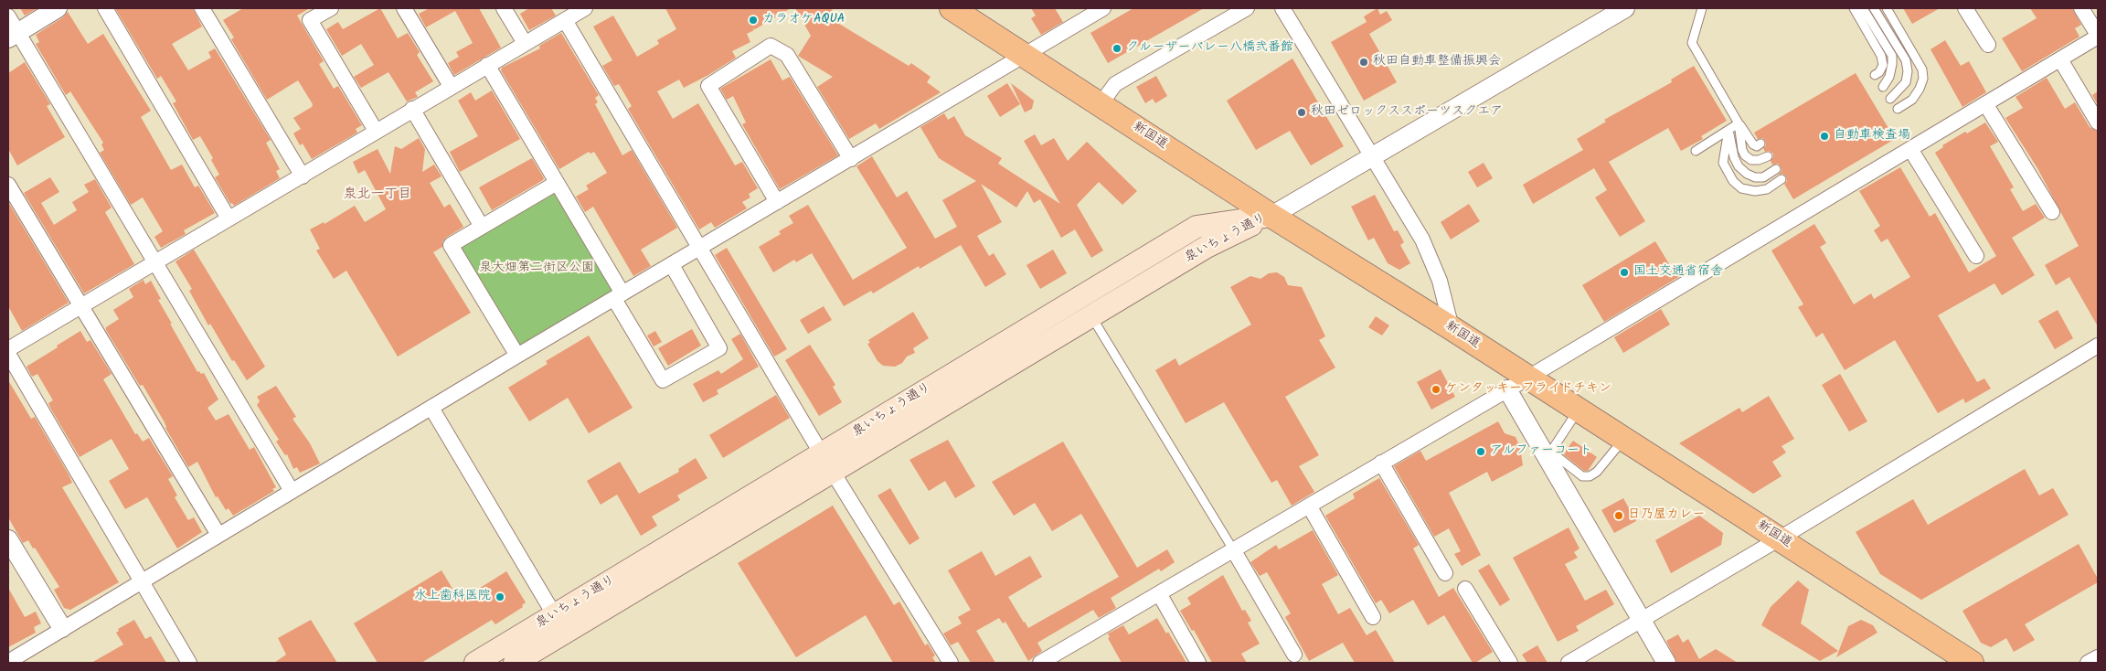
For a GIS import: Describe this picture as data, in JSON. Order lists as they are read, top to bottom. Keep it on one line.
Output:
{"streets":{"main road":["新国道","泉いちょう通り"]},"crossings":[["新国道","泉いちょう通り"]],"districts":["泉北一丁目"],"parks":["泉大畑第二街区公園"],"places":["カラオケAQUA","クルーザーバレー八橋弐番館","秋田自動車整備振興会","秋田ゼロックススポーツスクエア","自動車検査場","国土交通省宿舎","ケンタッキーフライドチキン","アルファーコート","日乃屋カレー","水上歯科医院"]}
